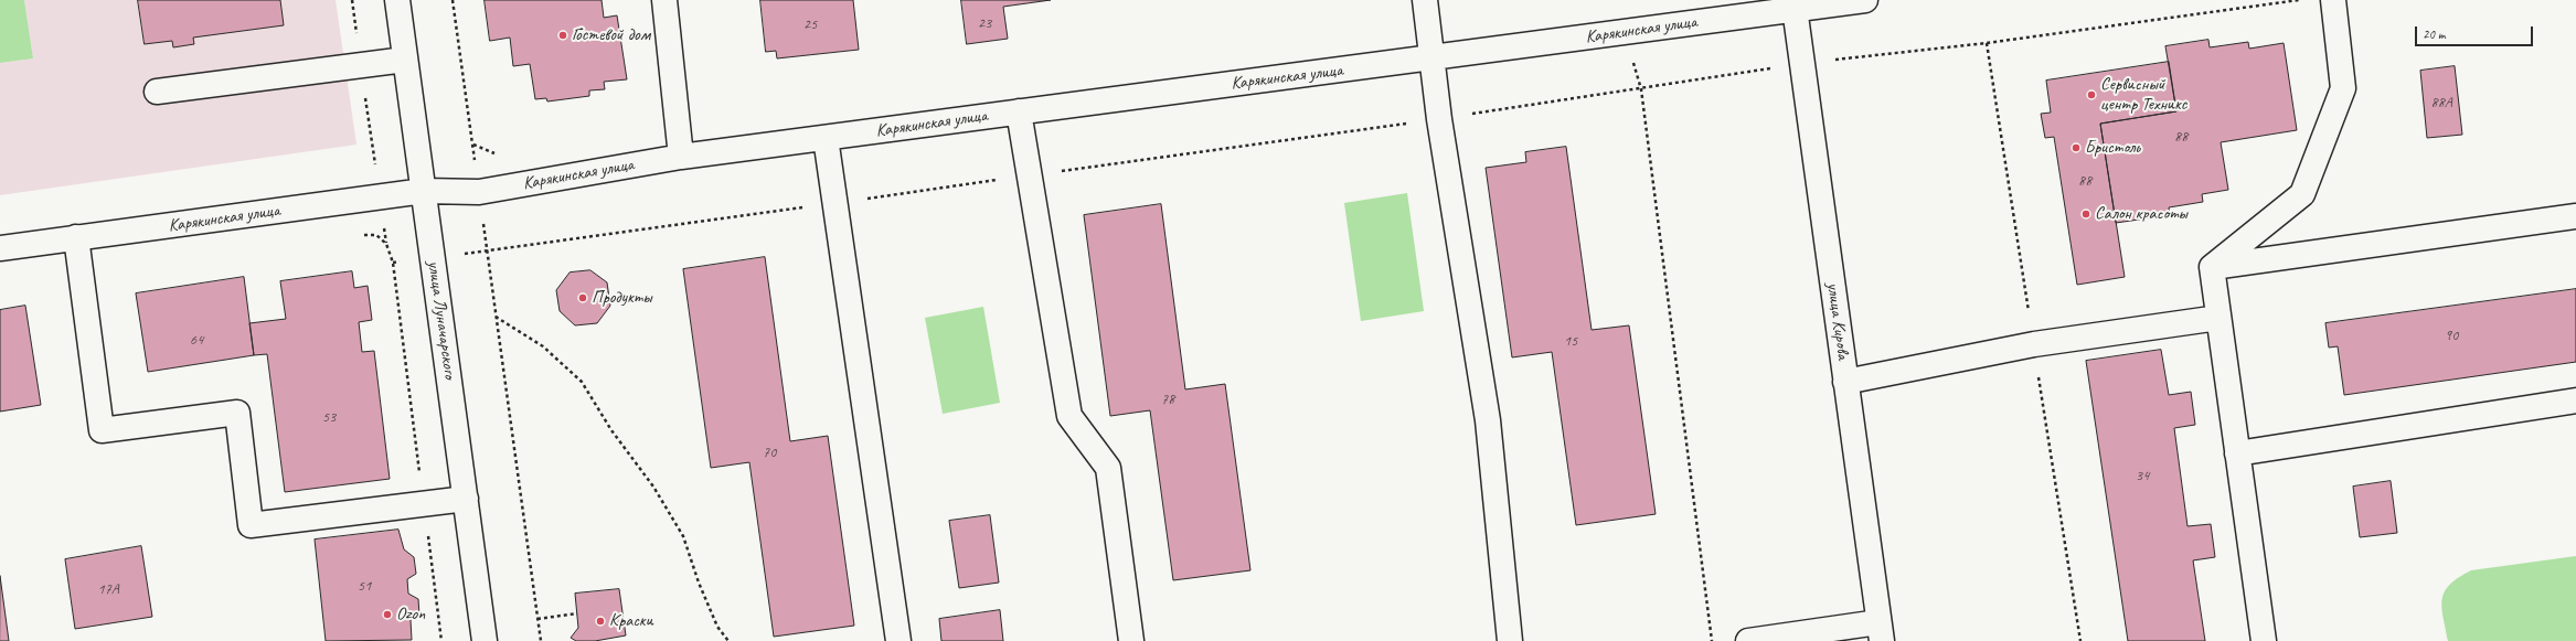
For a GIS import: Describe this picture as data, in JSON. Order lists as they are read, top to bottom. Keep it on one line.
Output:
{"streets":{"street":["Карякинская улица","улица Луначарского","улица Кирова"]},"crossings":[["Карякинская улица","улица Луначарского"],["Карякинская улица","улица Кирова"]],"places":["Гостевой дом","Сервисный центр Техникс","Бристоль","Салон красоты","Продукты","Ozon","Краски"],"house_numbers":["23","25","88А","88","88","90","64","15","78","53","70","34","51","17А"],"scale_bar":"20 m"}
